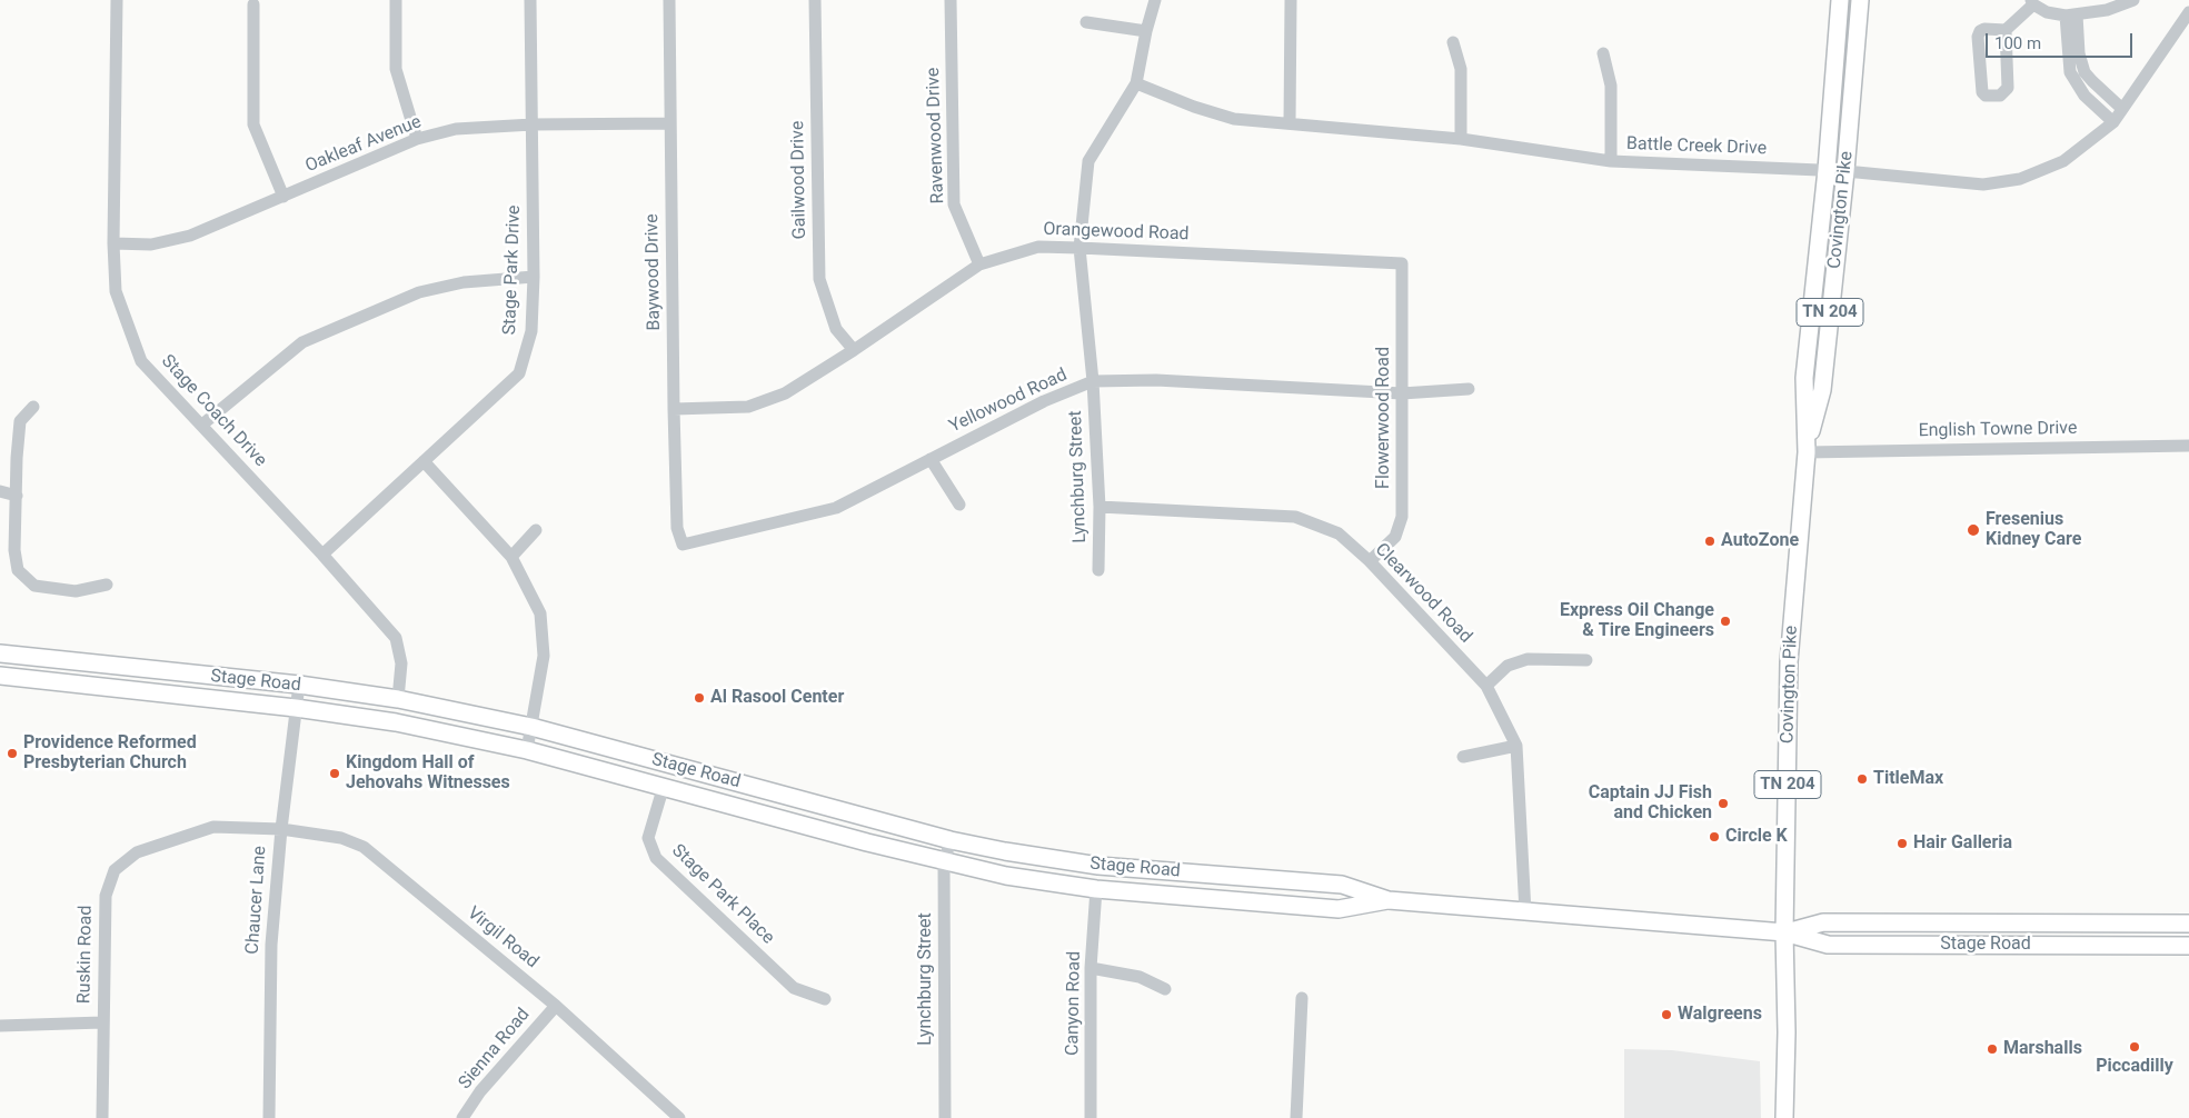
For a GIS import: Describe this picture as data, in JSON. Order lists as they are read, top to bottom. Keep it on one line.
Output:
{"streets":{"main road":["Covington Pike","TN 204","Stage Road"],"street":["Ravenwood Drive","Oakleaf Avenue","Battle Creek Drive","Gailwood Drive","Orangewood Road","Stage Park Drive","Baywood Drive","Yellowood Road","Stage Coach Drive","Flowerwood Road","English Towne Drive","Lynchburg Street","Clearwood Road","Stage Park Place","Chaucer Lane","Virgil Road","Ruskin Road","Canyon Road","Sienna Road"]},"crossings":[["Ravenwood Drive","Orangewood Road"],["Oakleaf Avenue","Stage Park Drive"],["Oakleaf Avenue","Baywood Drive"],["Oakleaf Avenue","Stage Coach Drive"],["Battle Creek Drive","Covington Pike"],["Battle Creek Drive","Lynchburg Street"],["Gailwood Drive","Orangewood Road"],["Covington Pike","English Towne Drive"],["Covington Pike","Stage Road"],["Orangewood Road","Baywood Drive"],["Orangewood Road","Flowerwood Road"],["Orangewood Road","Lynchburg Street"],["Stage Park Drive","Stage Coach Drive"],["Baywood Drive","Yellowood Road"],["Yellowood Road","Flowerwood Road"],["Yellowood Road","Lynchburg Street"],["Stage Coach Drive","Stage Road"],["Flowerwood Road","Clearwood Road"],["Lynchburg Street","Clearwood Road"],["Lynchburg Street","Stage Road"],["Clearwood Road","Stage Road"],["Stage Road","Stage Park Place"],["Stage Road","Chaucer Lane"],["Stage Road","Canyon Road"],["Chaucer Lane","Virgil Road"],["Chaucer Lane","Ruskin Road"],["Virgil Road","Ruskin Road"],["Virgil Road","Sienna Road"]],"places":["Fresenius Kidney Care","AutoZone","Express Oil Change & Tire Engineers","Al Rasool Center","Providence Reformed Presbyterian Church","Kingdom Hall of Jehovahs Witnesses","TitleMax","Captain JJ Fish and Chicken","Circle K","Hair Galleria","Walgreens","Piccadilly","Marshalls"],"scale_bar":"100 m"}
